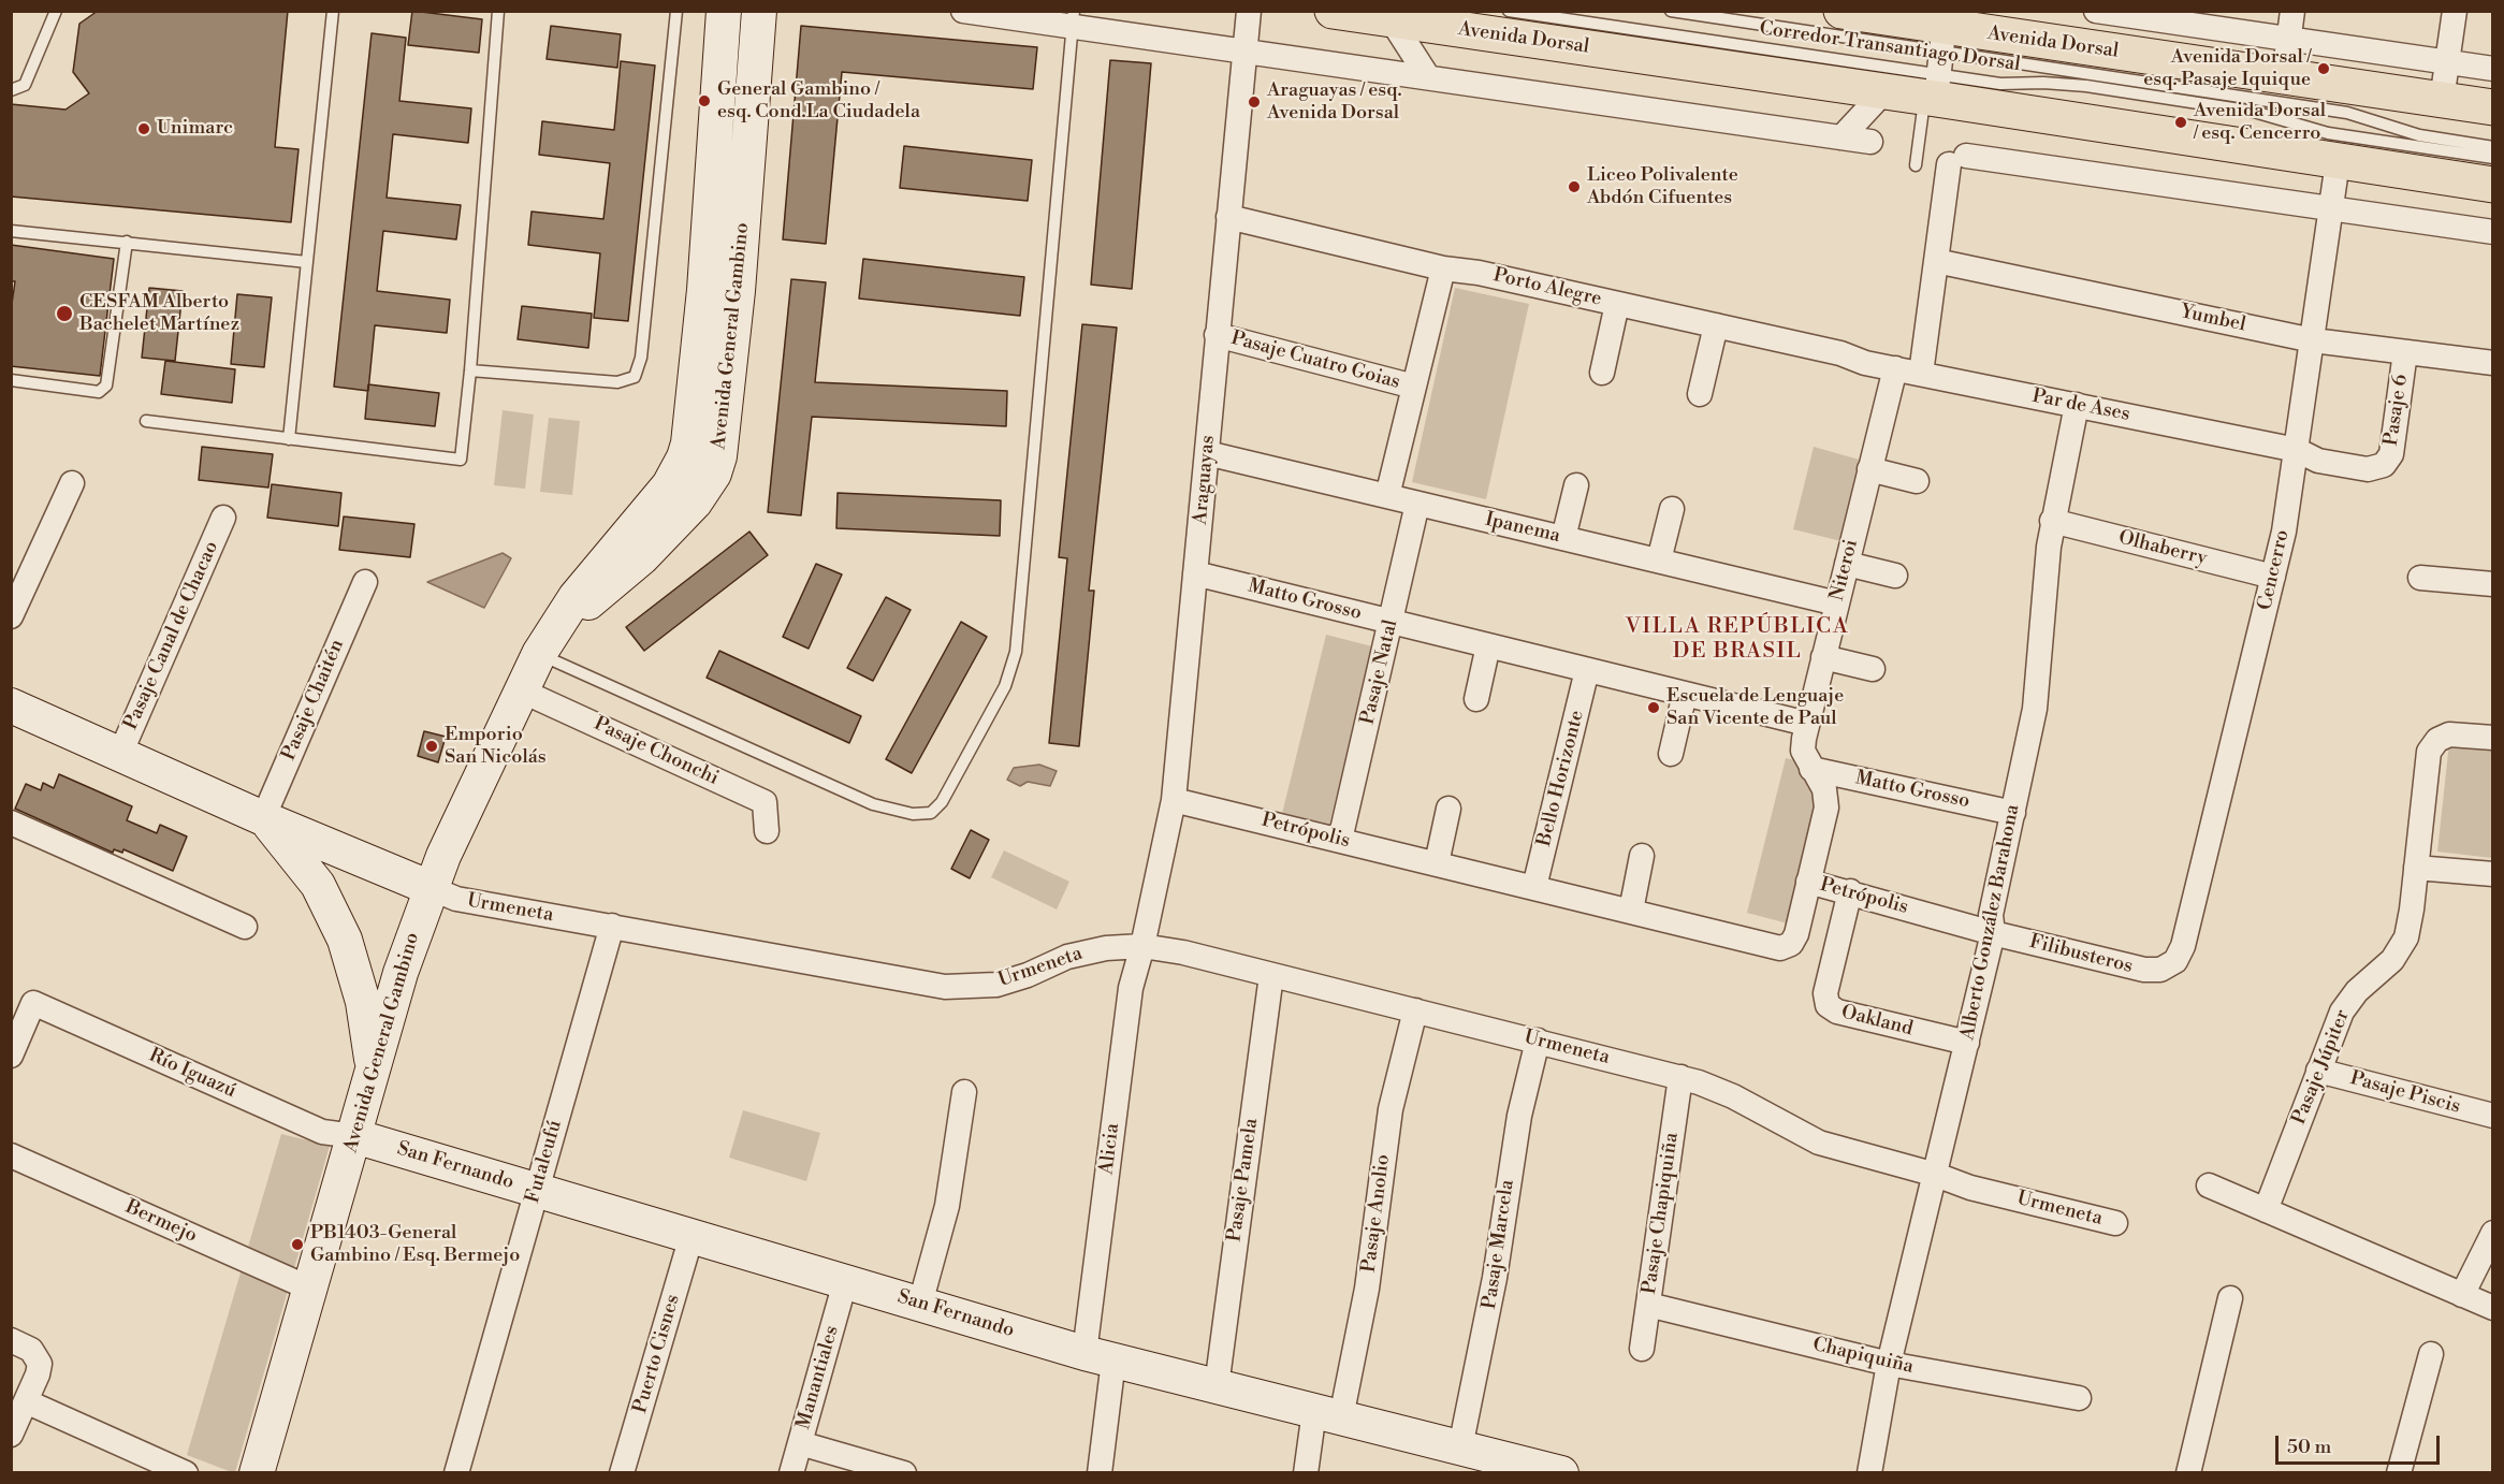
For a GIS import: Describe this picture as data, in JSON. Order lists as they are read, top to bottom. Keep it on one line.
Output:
{"streets":{"main road":["Avenida Dorsal"],"street":["Porto Alegre","Yumbel","Avenida General Gambino","Pasaje Cuatro Goias","Par de Ases","Pasaje 6","Araguayas","Ipanema","Olhaberry","Niteroi","Cencerro","Matto Grosso","Pasaje Canal de Chacao","Pasaje Natal","Pasaje Chaitén","Pasaje Chonchi","Bello Horizonte","Petrópolis","Urmeneta","Alberto González Barahona","Filibusteros","Oakland","Pasaje Júpiter","Río Iguazú","Pasaje Piscis","Alicia","Futaleufú","San Fernando","Pasaje Pamela","Pasaje Anolio","Pasaje Chapiquiña","Bermejo","Pasaje Marcela","Puerto Cisnes","Chapiquiña","Manantiales"],"lane":["Corredor Transantiago Dorsal"]},"crossings":[["Avenida Dorsal","Corredor Transantiago Dorsal"],["Avenida Dorsal","Cencerro"],["Porto Alegre","Par de Ases"],["Porto Alegre","Araguayas"],["Yumbel","Pasaje 6"],["Yumbel","Cencerro"],["Avenida General Gambino","Pasaje Chonchi"],["Avenida General Gambino","Urmeneta"],["Avenida General Gambino","Río Iguazú"],["Avenida General Gambino","San Fernando"],["Avenida General Gambino","Bermejo"],["Pasaje Cuatro Goias","Araguayas"],["Par de Ases","Pasaje 6"],["Par de Ases","Niteroi"],["Par de Ases","Cencerro"],["Par de Ases","Alberto González Barahona"],["Araguayas","Ipanema"],["Araguayas","Matto Grosso"],["Araguayas","Petrópolis"],["Araguayas","Urmeneta"],["Araguayas","Alicia"],["Ipanema","Niteroi"],["Ipanema","Pasaje Natal"],["Olhaberry","Cencerro"],["Olhaberry","Alberto González Barahona"],["Niteroi","Matto Grosso"],["Niteroi","Petrópolis"],["Cencerro","Filibusteros"],["Matto Grosso","Pasaje Natal"],["Matto Grosso","Bello Horizonte"],["Matto Grosso","Alberto González Barahona"],["Pasaje Canal de Chacao","Urmeneta"],["Pasaje Natal","Petrópolis"],["Pasaje Chaitén","Urmeneta"],["Bello Horizonte","Petrópolis"],["Petrópolis","Alberto González Barahona"],["Petrópolis","Filibusteros"],["Petrópolis","Oakland"],["Urmeneta","Alberto González Barahona"],["Urmeneta","Alicia"],["Urmeneta","Futaleufú"],["Urmeneta","Pasaje Pamela"],["Urmeneta","Pasaje Anolio"],["Urmeneta","Pasaje Chapiquiña"],["Urmeneta","Pasaje Marcela"],["Alberto González Barahona","Filibusteros"],["Alberto González Barahona","Oakland"],["Alberto González Barahona","Chapiquiña"],["Pasaje Júpiter","Pasaje Piscis"],["Río Iguazú","San Fernando"],["Alicia","San Fernando"],["Futaleufú","San Fernando"],["San Fernando","Pasaje Pamela"],["San Fernando","Pasaje Anolio"],["San Fernando","Pasaje Marcela"],["San Fernando","Puerto Cisnes"],["San Fernando","Manantiales"],["Pasaje Chapiquiña","Chapiquiña"]],"districts":["VILLA REPÚBLICA DE BRASIL"],"places":["Avenida Dorsal / esq. Pasaje Iquique","General Gambino / esq. Cond.La Ciudadela","Araguayas / esq. Avenida Dorsal","Avenida Dorsal / esq. Cencerro","Unimarc","Liceo Polivalente Abdón Cifuentes","CESFAM Alberto Bachelet Martínez","Escuela de Lenguaje San Vicente de Paul","Emporio San Nicolás","PB1403-General Gambino / Esq. Bermejo"],"scale_bar":"50 m"}
